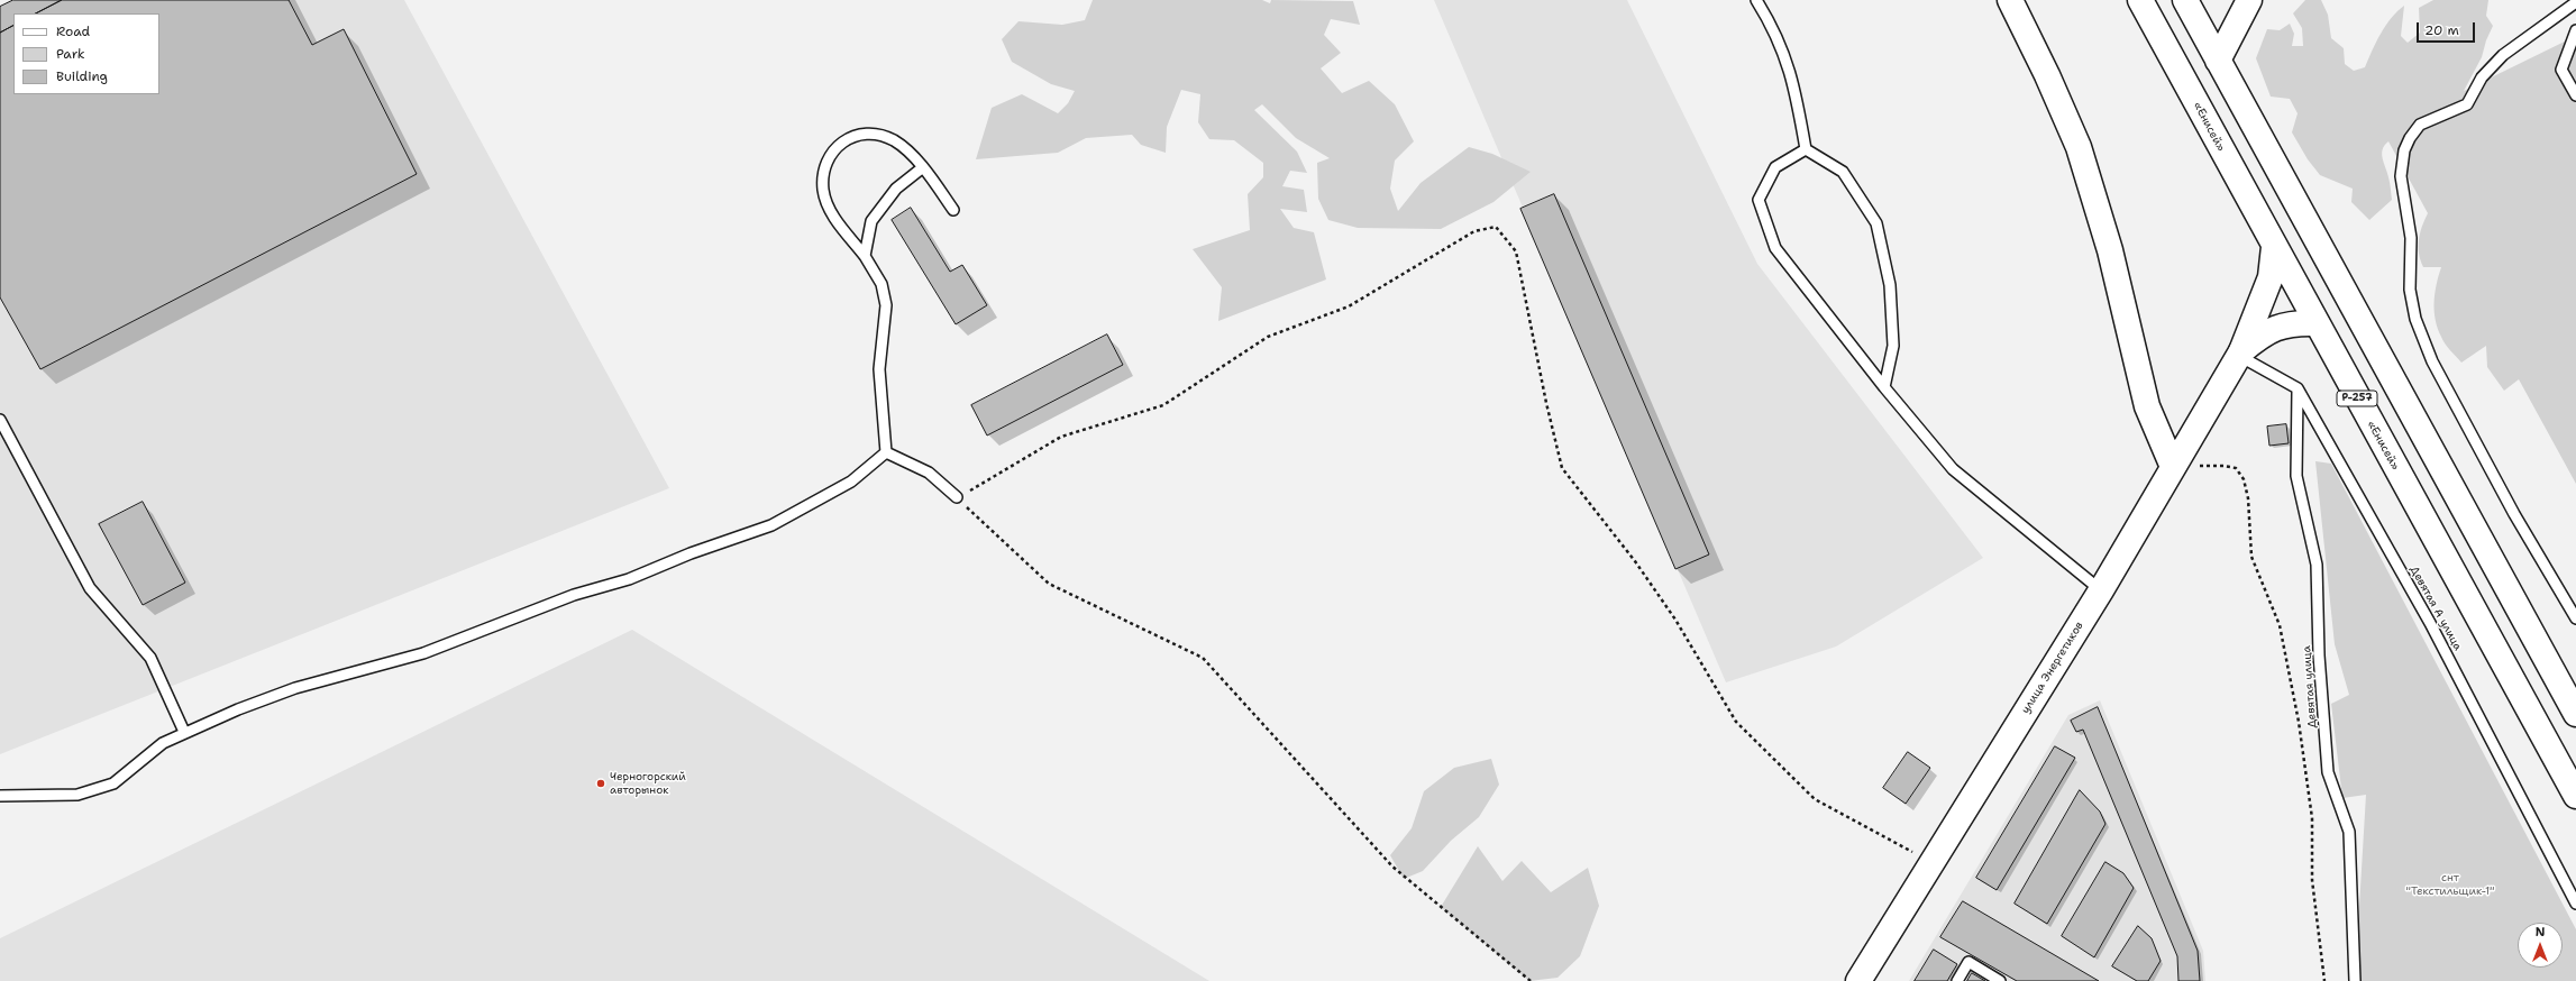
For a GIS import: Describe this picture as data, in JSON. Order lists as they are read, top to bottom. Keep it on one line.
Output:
{"streets":{"main road":["«Енисей»","Р-257","улица Энергетиков"],"lane":["Девятая А улица","Девятая улица"]},"crossings":[["Девятая А улица","Девятая улица"]],"parks":["снт \"Текстильщик-1\""],"places":["Черногорский авторынок"],"legend":["Road","Park","Building"],"scale_bar":"20 m","north":"top"}
